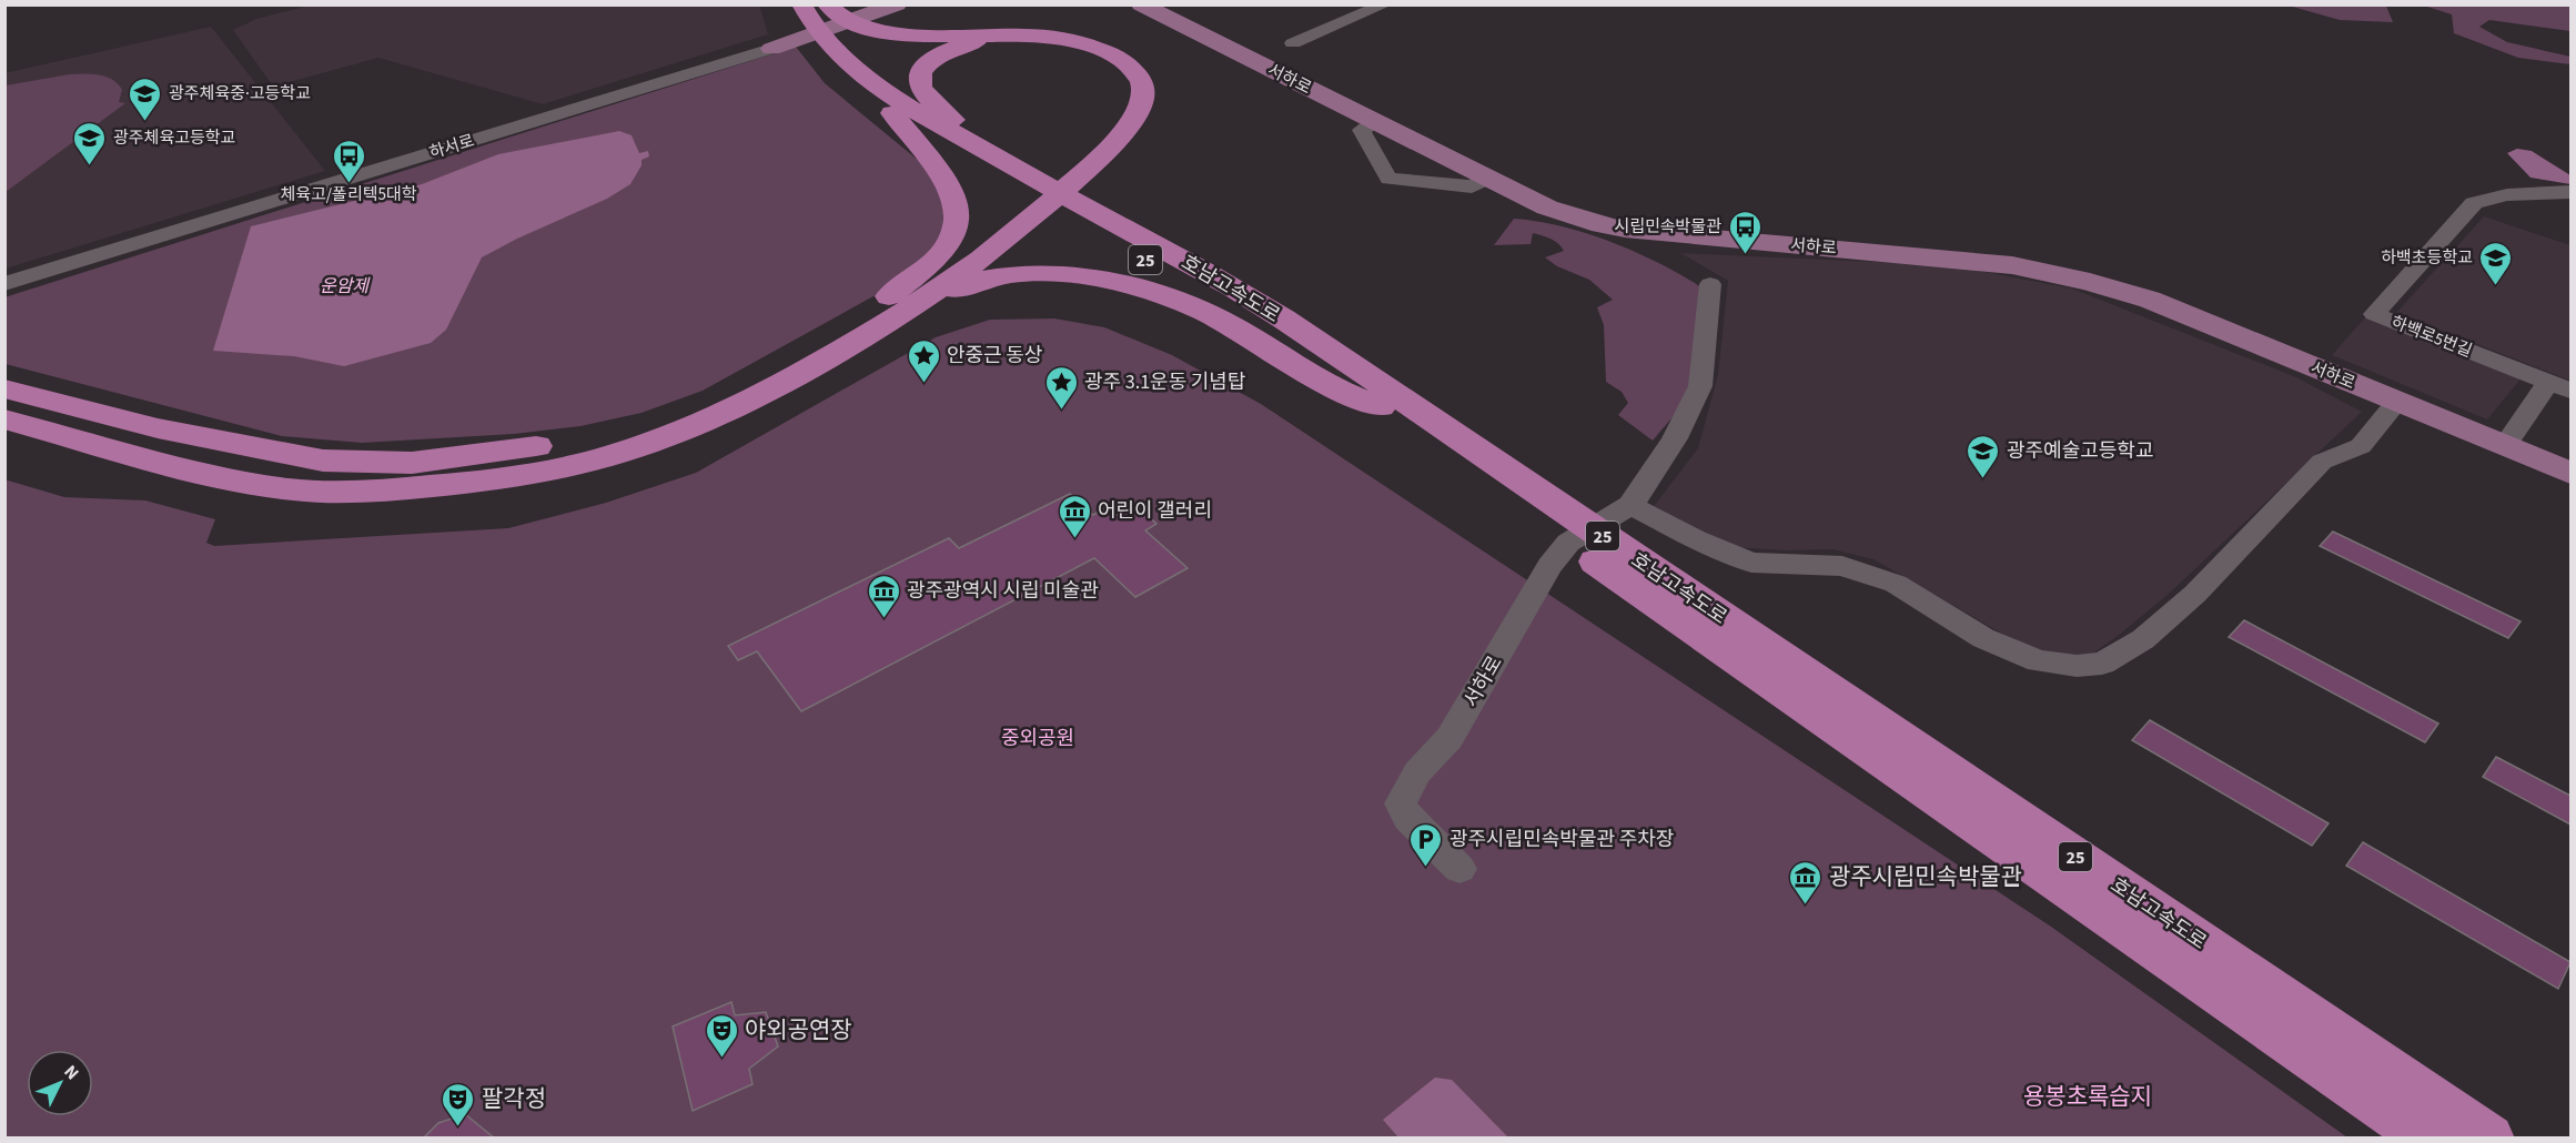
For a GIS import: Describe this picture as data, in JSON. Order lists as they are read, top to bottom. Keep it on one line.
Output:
{"streets":{"highway":["25","호남고속도로"],"main road":["서하로","하서로"],"street":["하백로5번길"]},"water":["운암제"],"parks":["중외공원","용봉초록습지"],"places":{"school or university":["광주체육중·고등학교","광주체육고등학교","하백초등학교","광주예술고등학교"],"bus stop":["체육고/폴리텍5대학","시립민속박물관"],"place":["안중근 동상","광주 3.1운동 기념탑"],"museum":["어린이 갤러리","광주광역시 시립 미술관","광주시립민속박물관"],"parking":["광주시립민속박물관 주차장"],"theatre":["야외공연장","팔각정"]},"north":"top right"}
